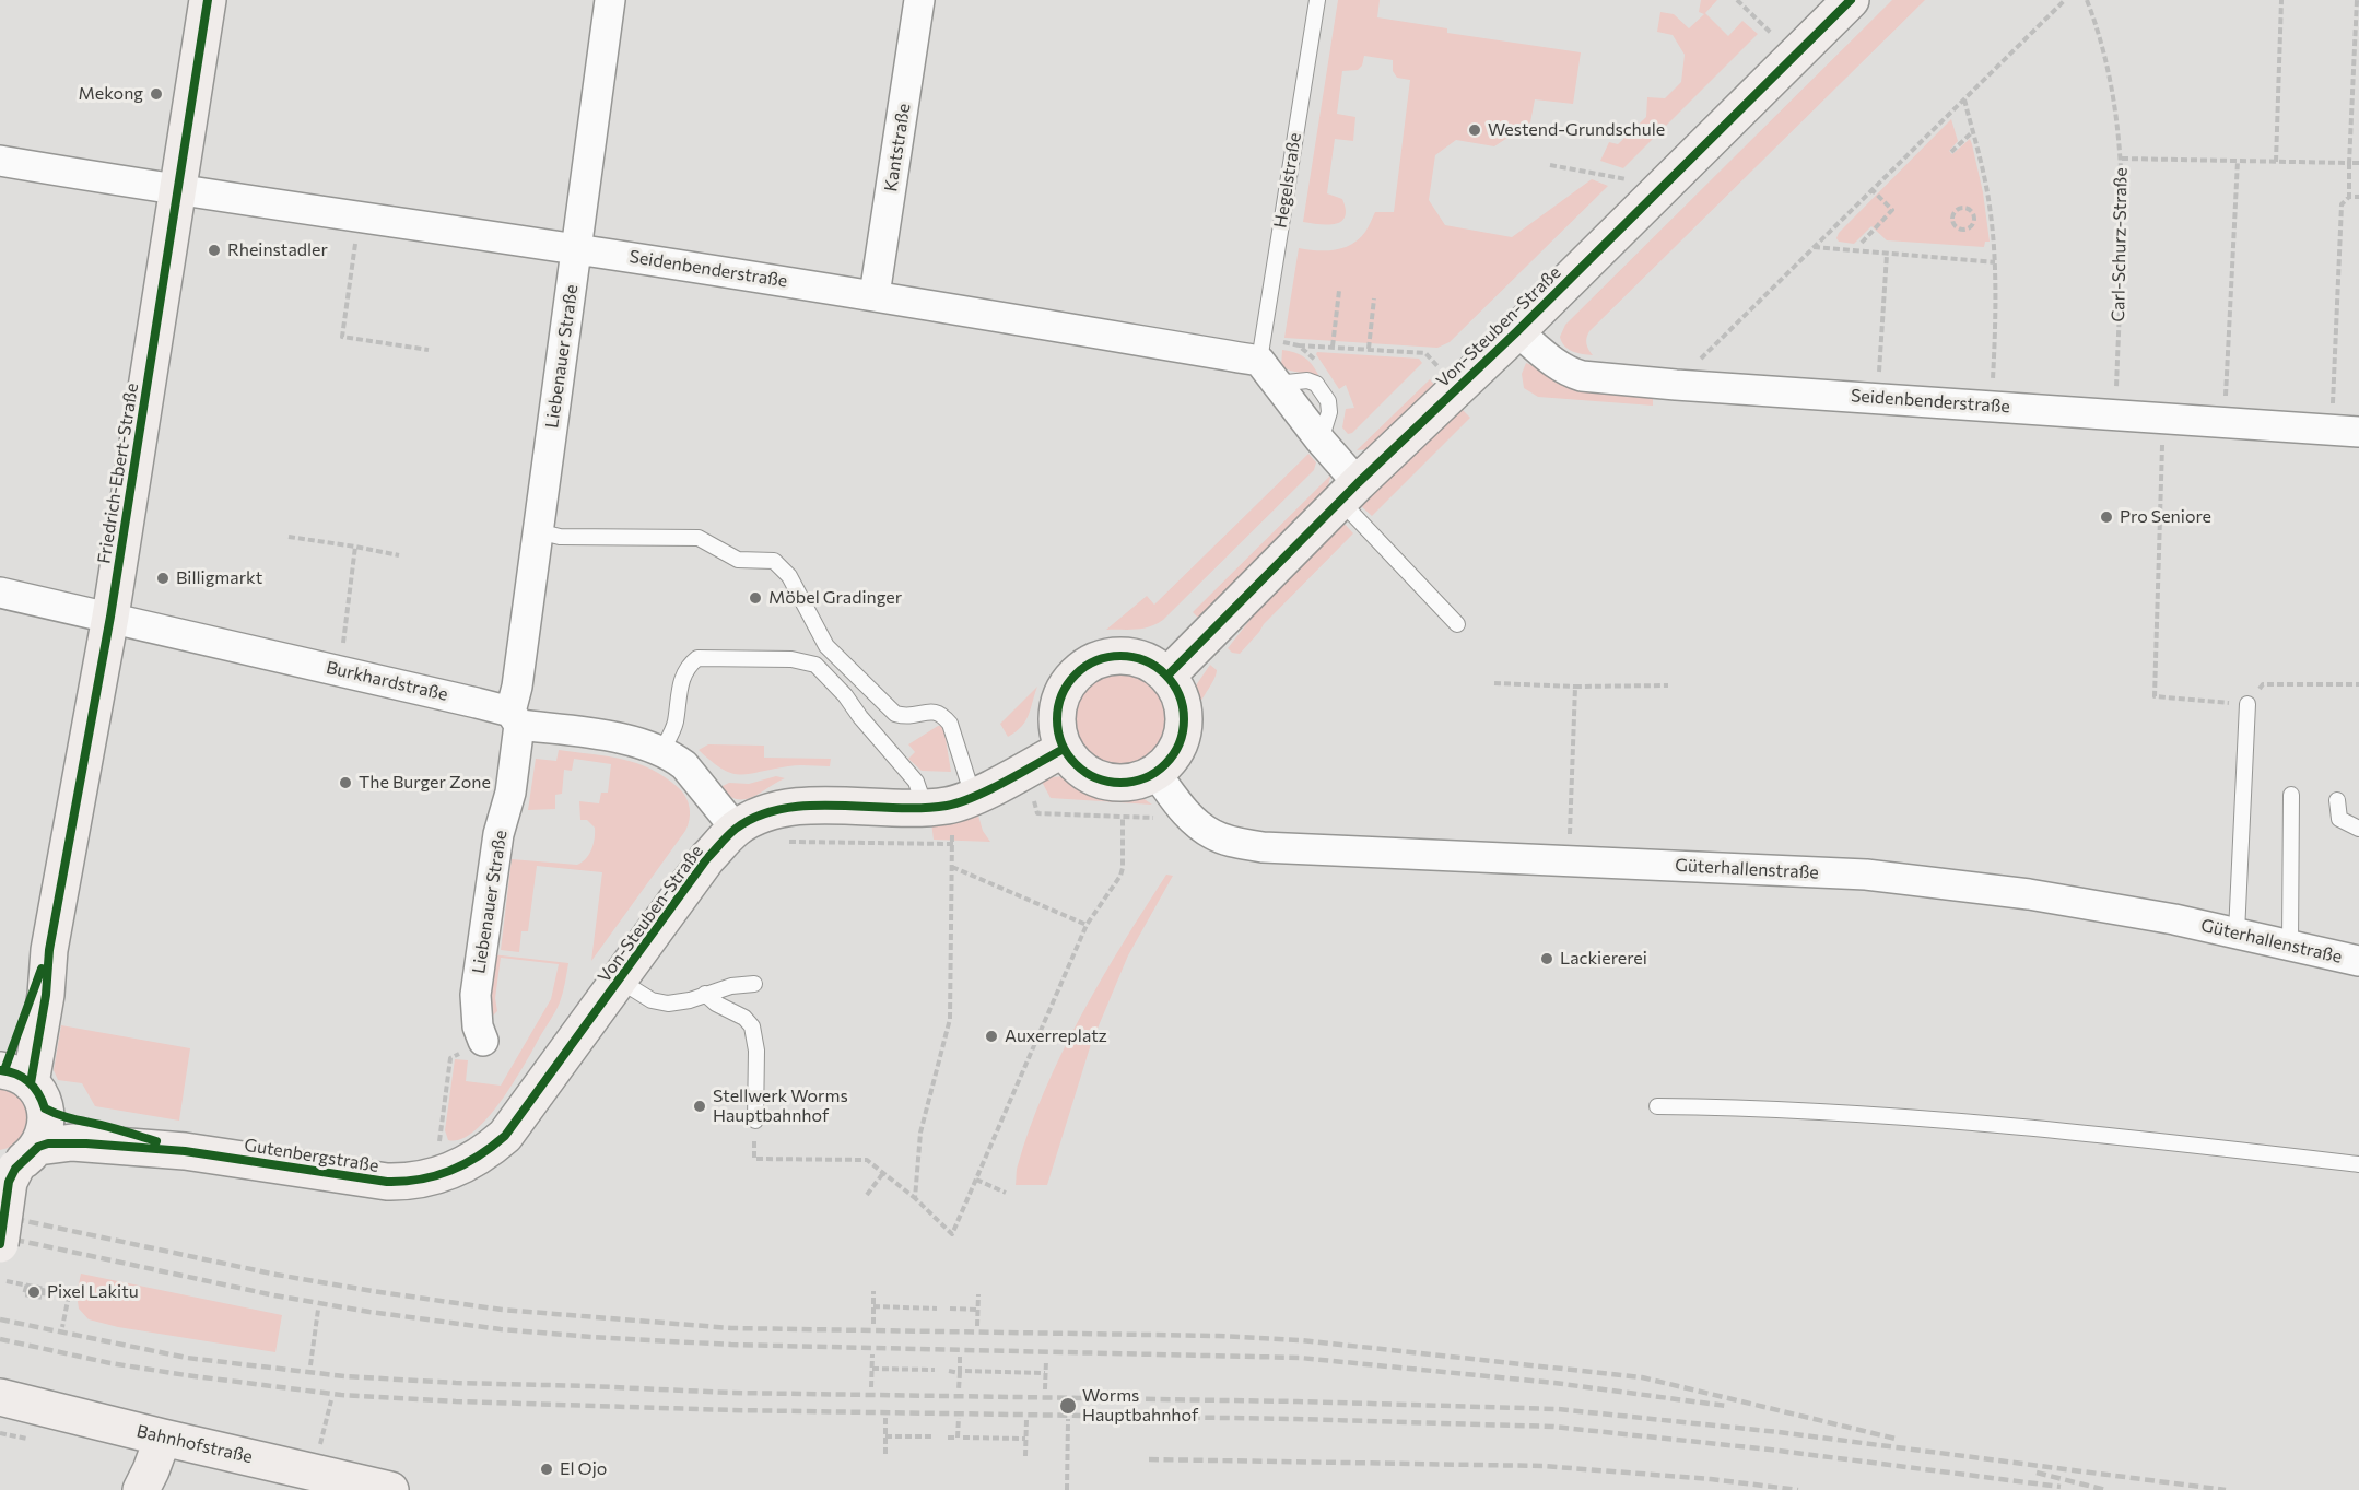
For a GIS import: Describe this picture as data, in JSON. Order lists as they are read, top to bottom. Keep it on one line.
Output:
{"streets":{"street":["Kantstraße","Seidenbenderstraße","Von-Steuben-Straße","Liebenauer Straße","Friedrich-Ebert-Straße","Burkhardstraße","Güterhallenstraße","Gutenbergstraße","Bahnhofstraße"],"lane":["Hegelstraße"],"path":["Carl-Schurz-Straße"]},"crossings":[["Kantstraße","Seidenbenderstraße"],["Hegelstraße","Seidenbenderstraße"],["Carl-Schurz-Straße","Seidenbenderstraße"],["Seidenbenderstraße","Von-Steuben-Straße"],["Seidenbenderstraße","Liebenauer Straße"],["Seidenbenderstraße","Friedrich-Ebert-Straße"],["Von-Steuben-Straße","Burkhardstraße"],["Von-Steuben-Straße","Güterhallenstraße"],["Von-Steuben-Straße","Gutenbergstraße"],["Liebenauer Straße","Burkhardstraße"],["Friedrich-Ebert-Straße","Burkhardstraße"],["Friedrich-Ebert-Straße","Gutenbergstraße"]],"places":["Mekong","Westend-Grundschule","Rheinstadler","Pro Seniore","Billigmarkt","Möbel Gradinger","The Burger Zone","Lackiererei","Auxerreplatz","Stellwerk Worms Hauptbahnhof","Pixel Lakitu","Worms Hauptbahnhof","El Ojo"]}
